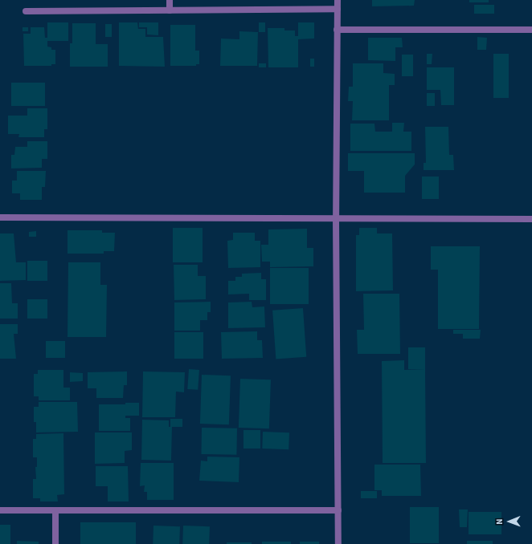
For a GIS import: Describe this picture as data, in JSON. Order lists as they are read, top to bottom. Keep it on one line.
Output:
{"north":"left"}
